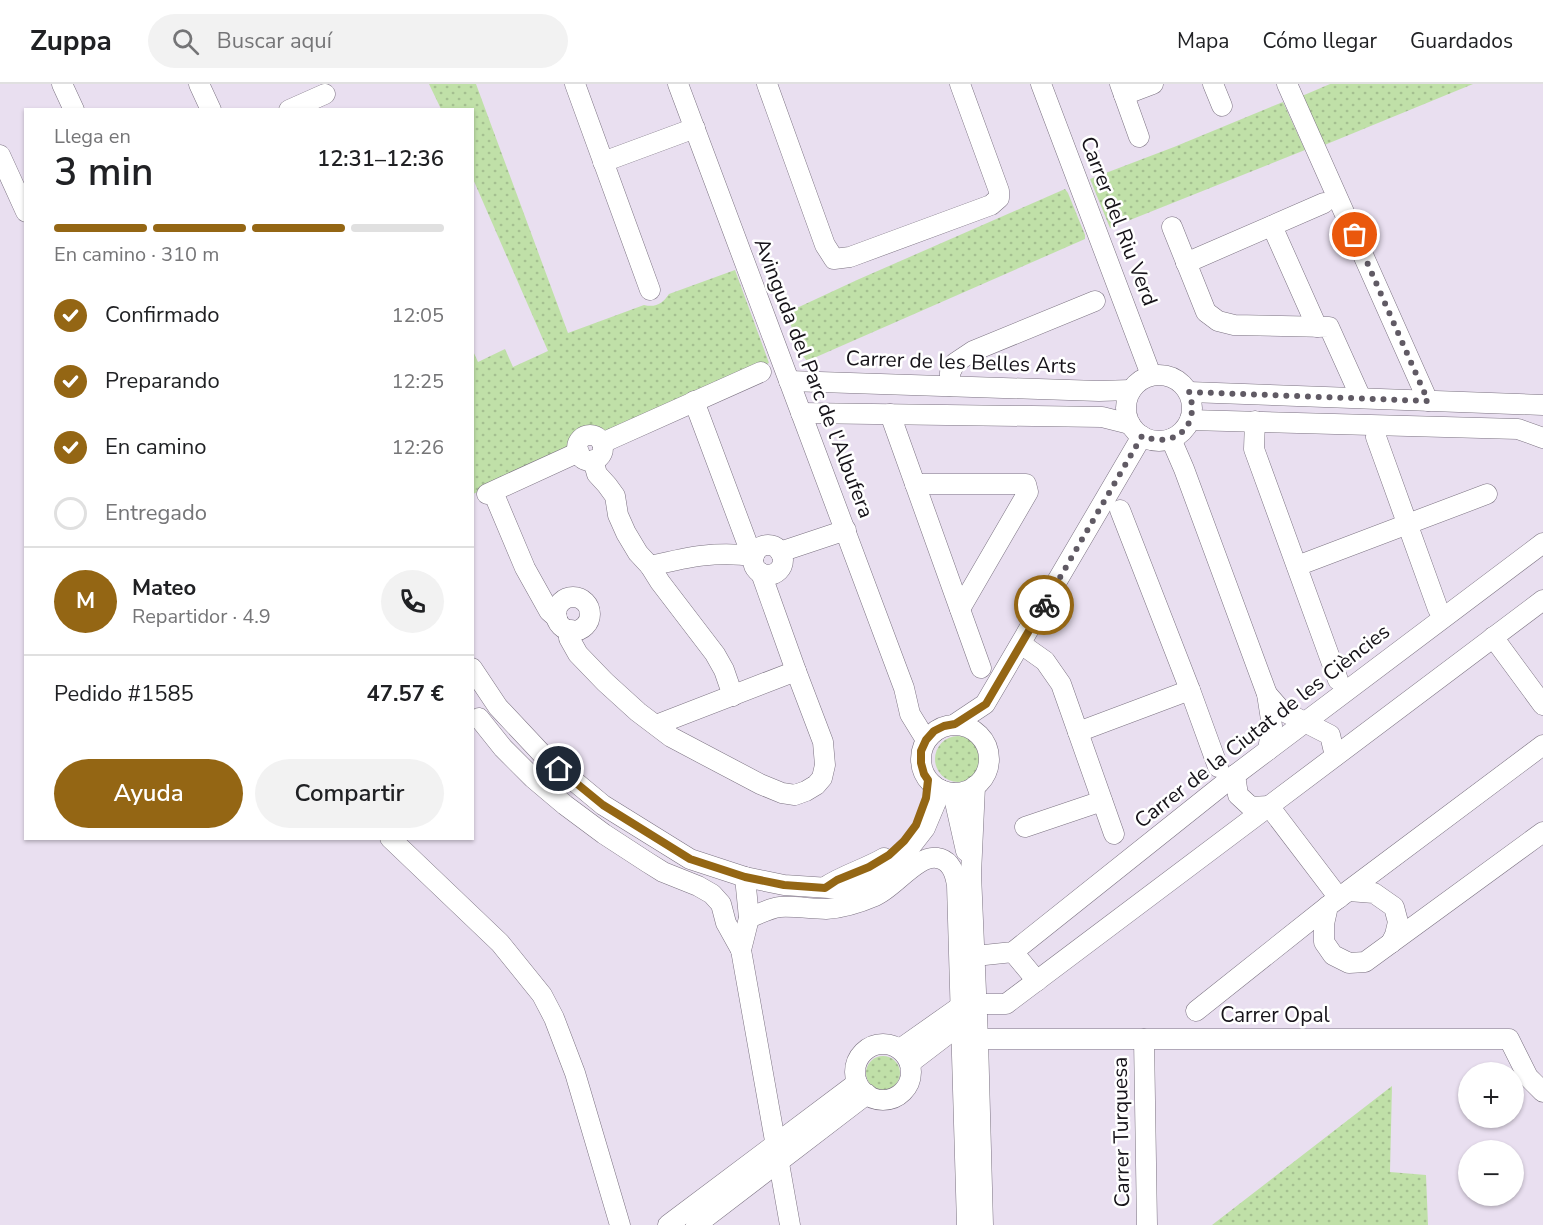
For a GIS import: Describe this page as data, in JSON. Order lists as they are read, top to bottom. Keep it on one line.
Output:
{"streets":{"street":["Carrer del Riu Verd","Carrer de les Belles Arts","Avinguda del Parc de l'Albufera","Carrer de la Ciutat de les Ciències","Carrer Opal","Carrer Turquesa"]},"crossings":[["Carrer del Riu Verd","Carrer de les Belles Arts"],["Carrer de les Belles Arts","Avinguda del Parc de l'Albufera"],["Carrer Opal","Carrer Turquesa"]],"page":{"header":"Zuppa","search":"Buscar aquí","nav":["Mapa","Cómo llegar","Guardados"],"heading":["3 min","Llega en","12:31–12:36"],"panel":["Mateo","Repartidor · 4.9","Pedido #1585","47.57 €"],"bar":"En camino · 310 m","list":[["Confirmado","12:05"],["Preparando","12:25"],["En camino","12:26"],"Entregado"],"round":"M","buttons":["Ayuda","Compartir"],"map_buttons":["+","−"]}}
